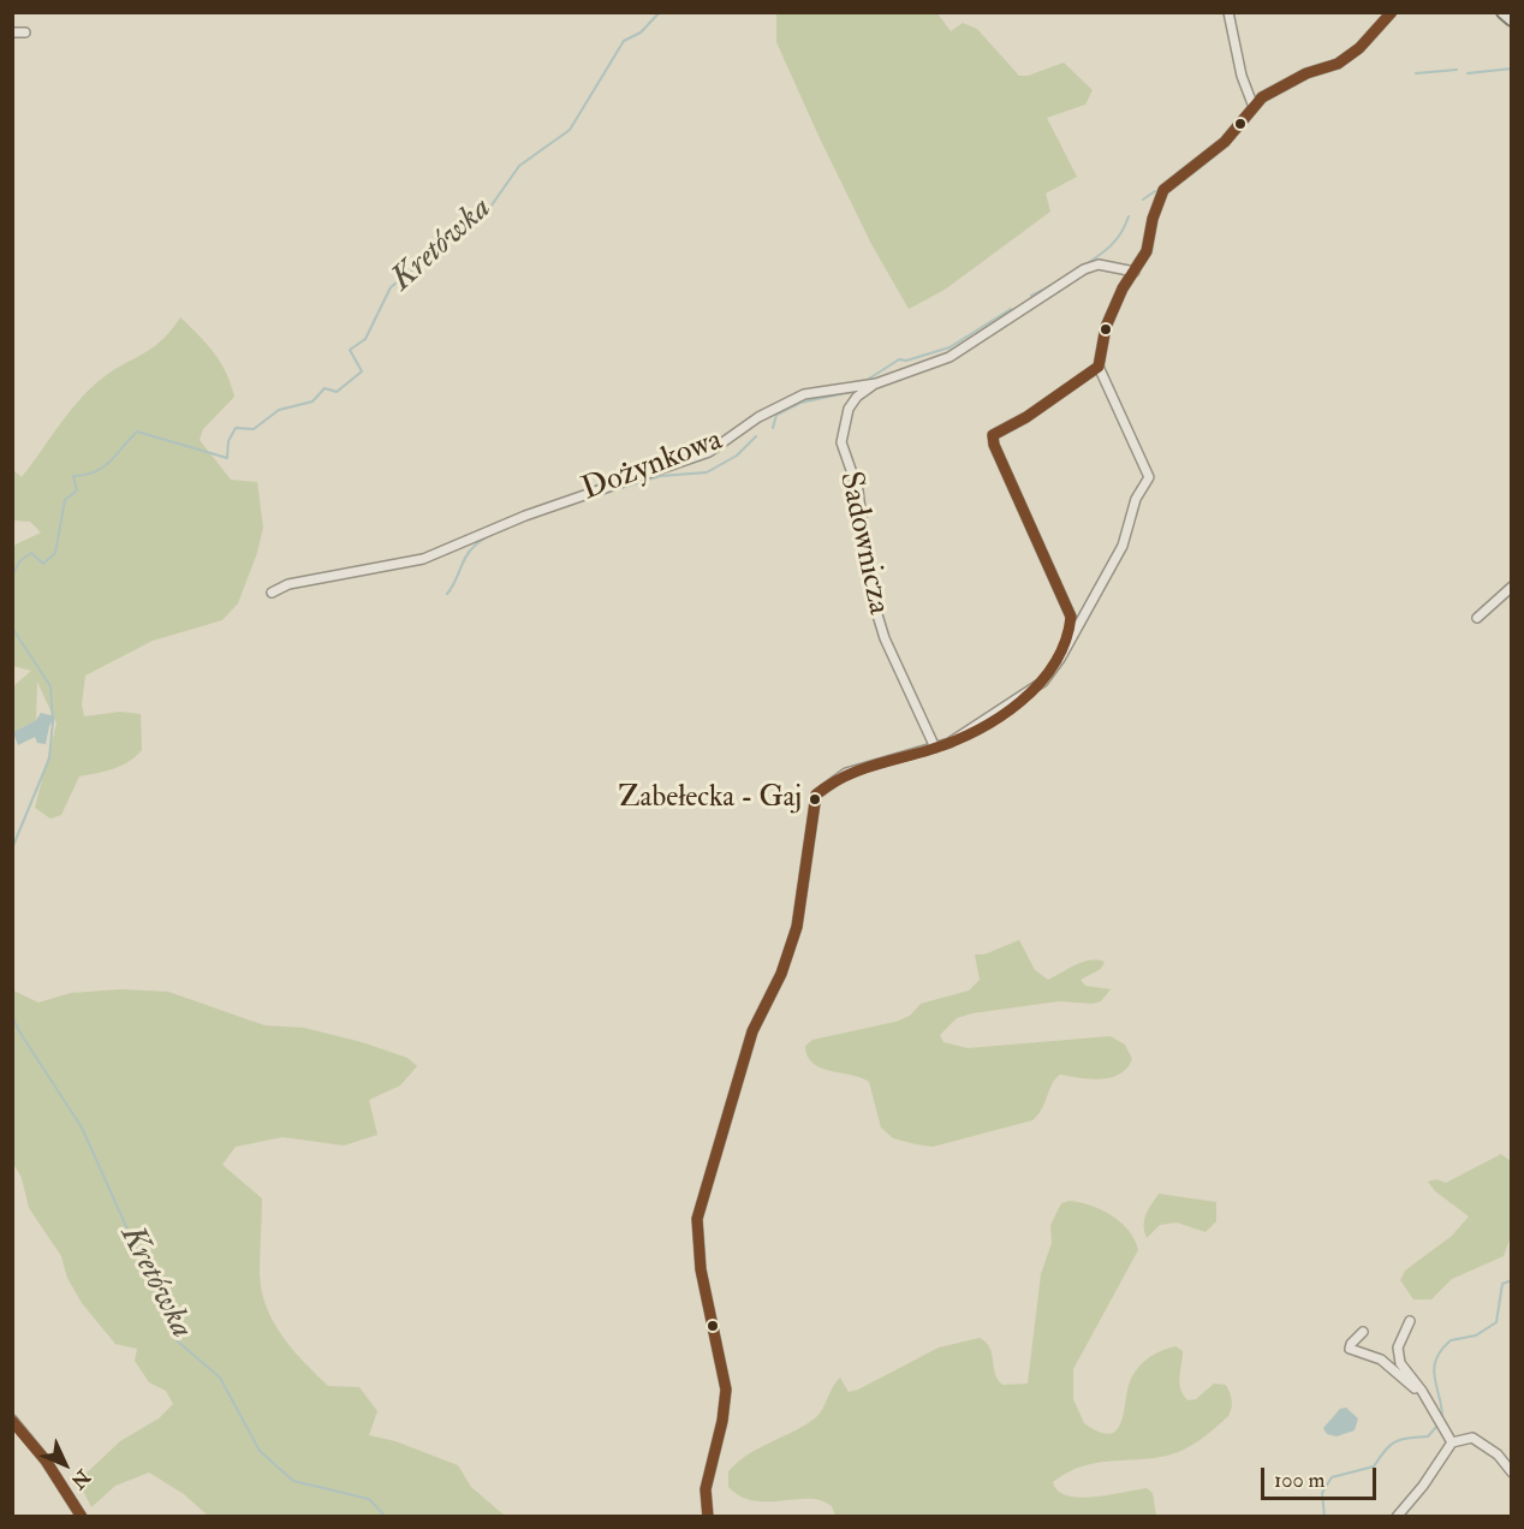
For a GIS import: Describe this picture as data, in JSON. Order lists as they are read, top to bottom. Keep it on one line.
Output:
{"streets":{"street":["Dożynkowa","Sadownicza"]},"crossings":[["Dożynkowa","Sadownicza"]],"water":["Kretówka"],"places":["Zabełecka - Gaj"],"scale_bar":"100 m","north":"bottom right"}
